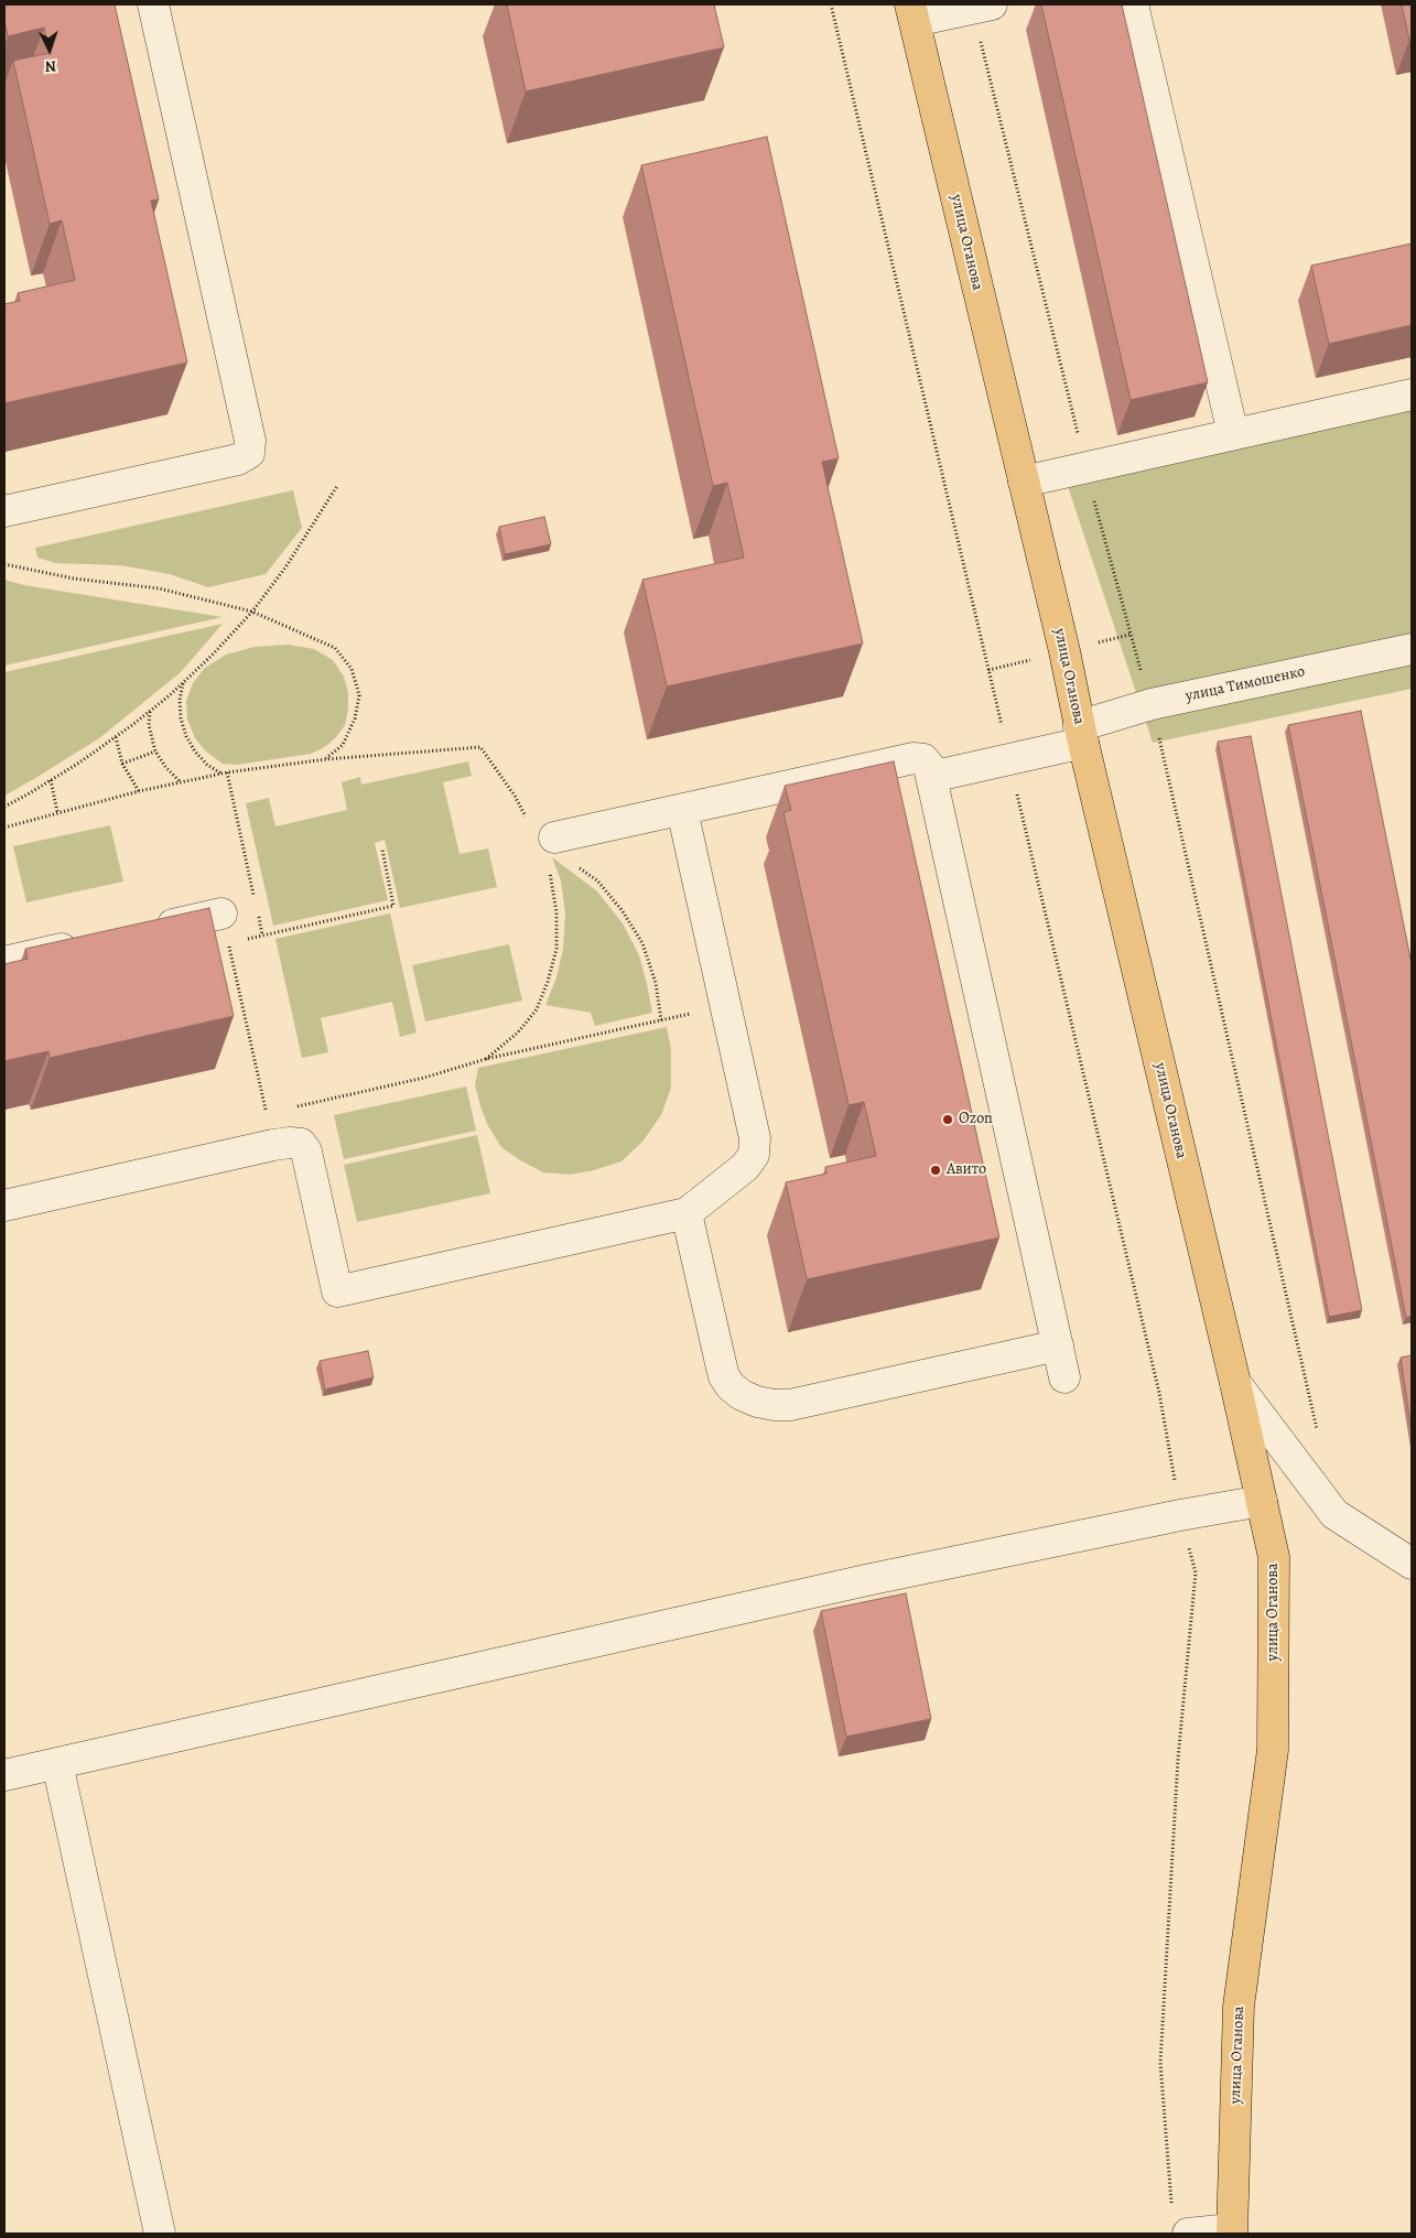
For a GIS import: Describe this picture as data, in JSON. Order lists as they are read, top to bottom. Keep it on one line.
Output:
{"streets":{"main road":["улица Оганова"],"street":["улица Тимошенко"]},"crossings":[["улица Оганова","улица Тимошенко"]],"places":["Ozon","Авито"],"north":"bottom"}
